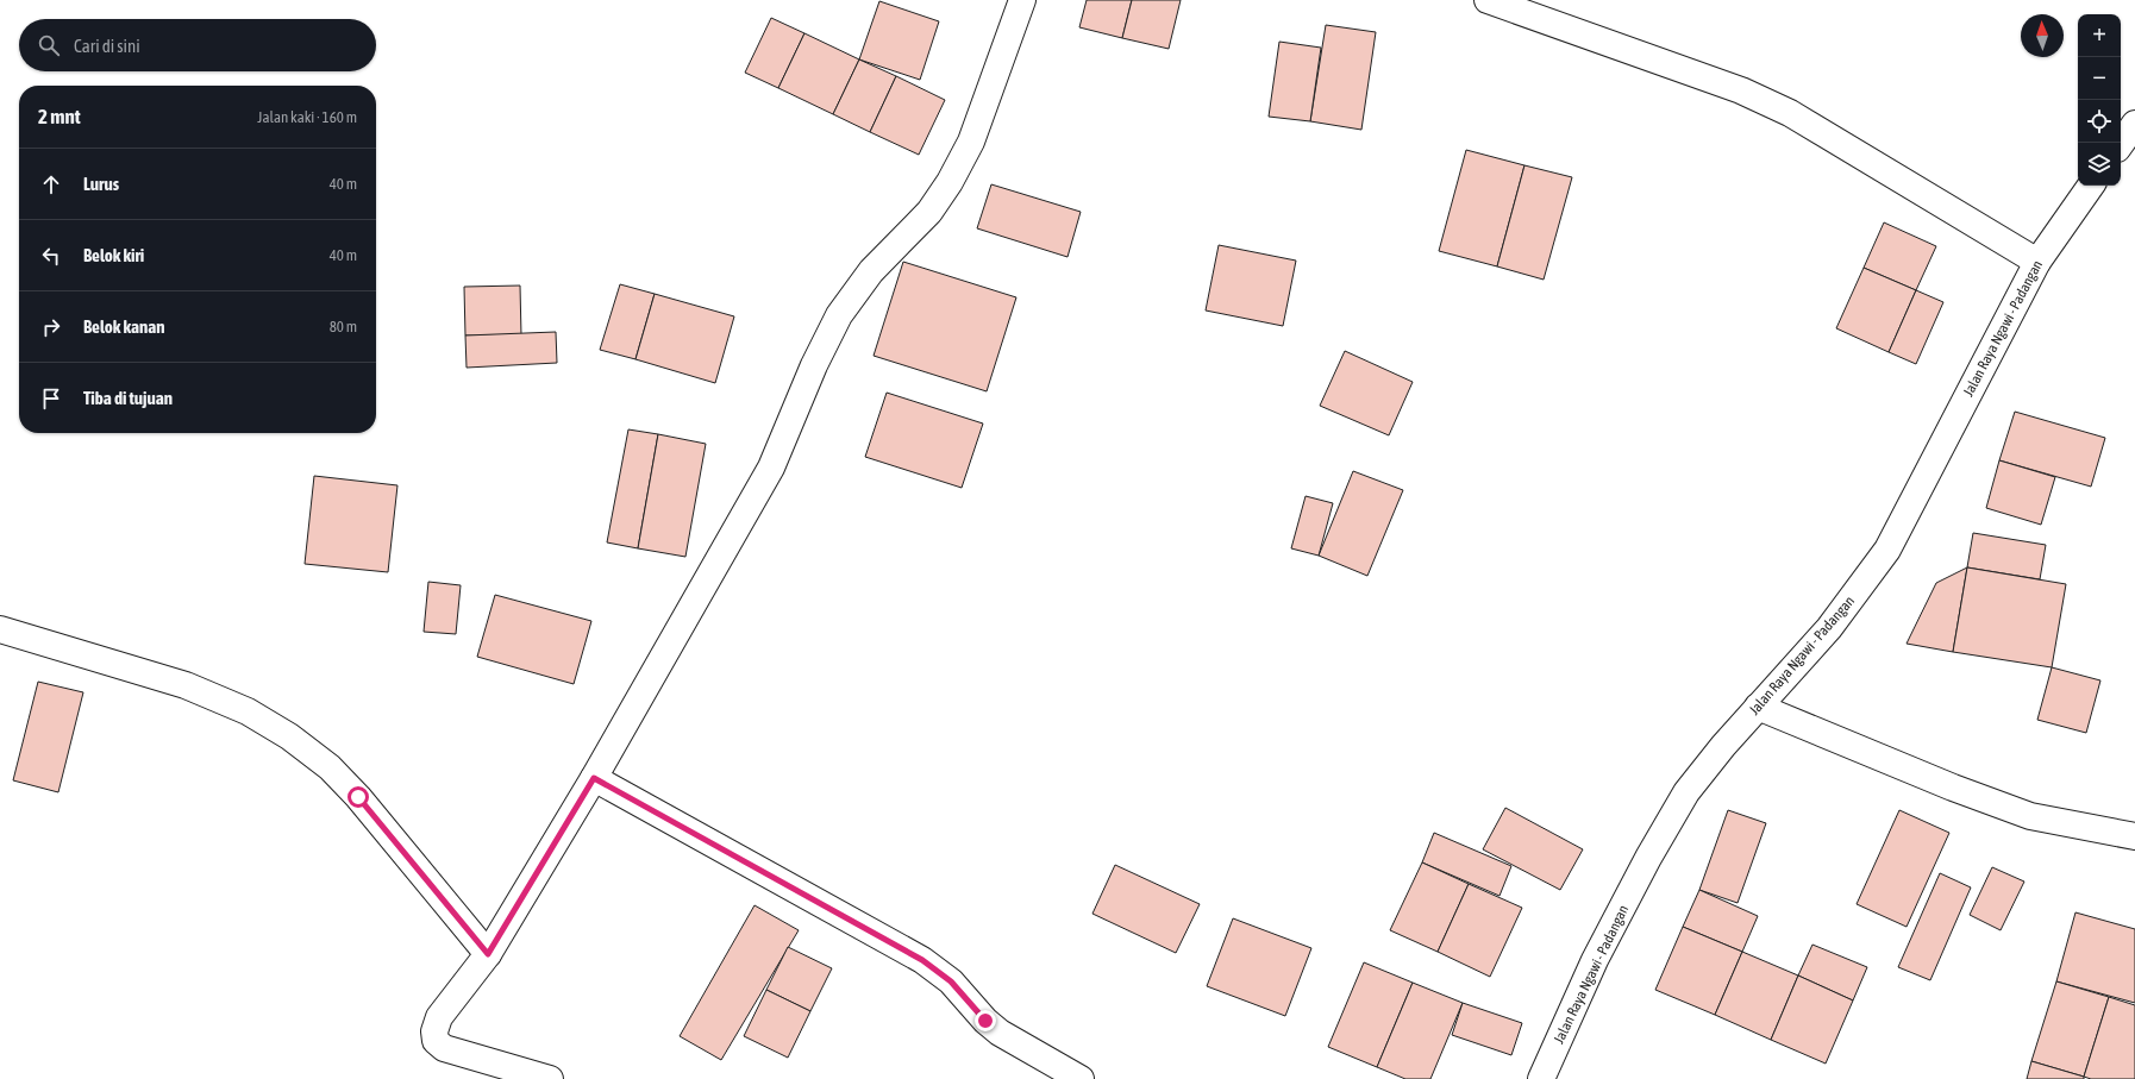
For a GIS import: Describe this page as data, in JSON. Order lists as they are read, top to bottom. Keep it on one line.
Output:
{"streets":{"main road":["Jalan Raya Ngawi - Padangan"]},"north":"top","page":{"map_buttons":["+","−"],"search":"Cari di sini","heading":["2 mnt","Jalan kaki · 160 m"],"list":[["Lurus","40 m"],["Belok kiri","40 m"],["Belok kanan","80 m"],"Tiba di tujuan"]}}
